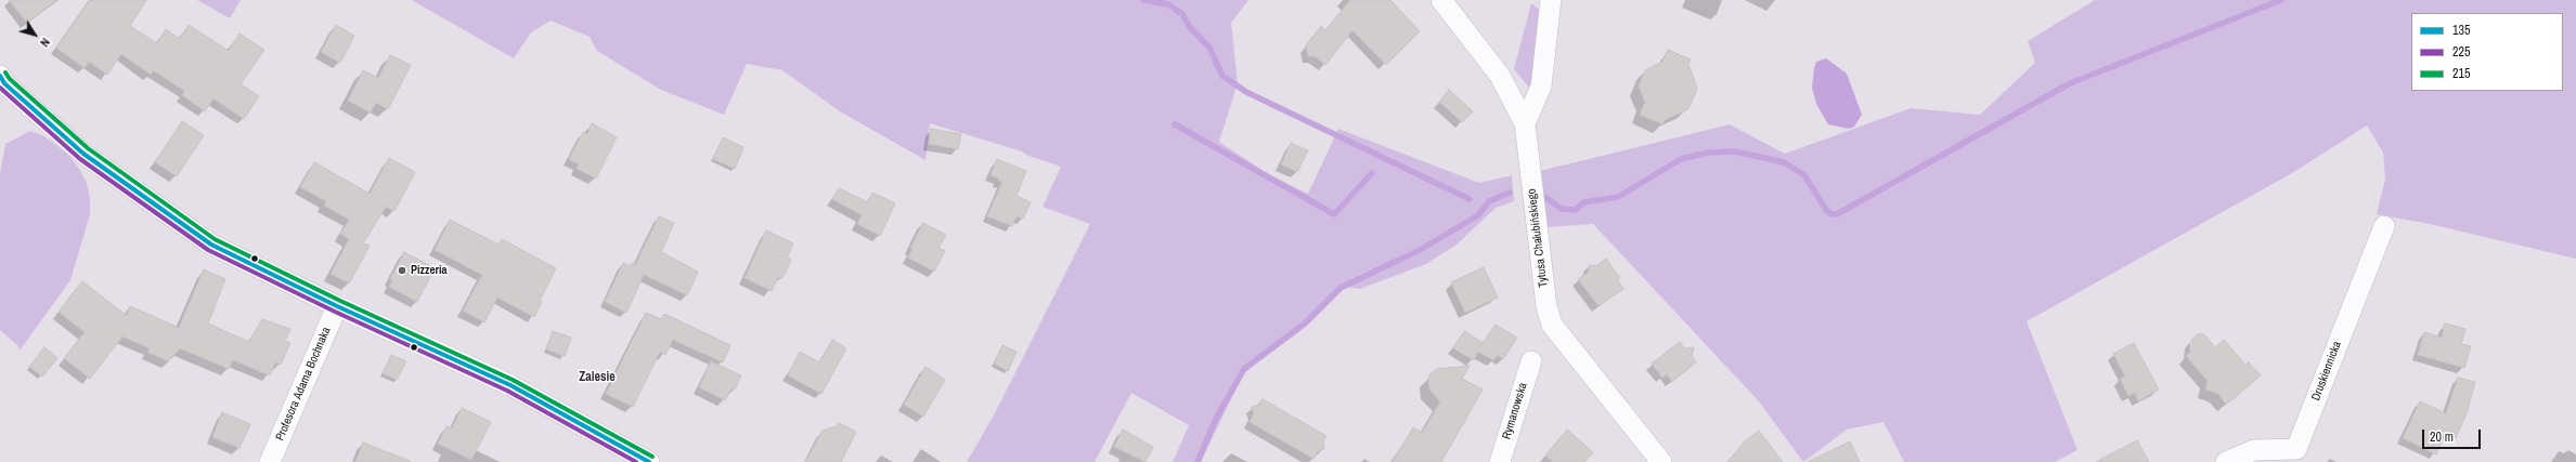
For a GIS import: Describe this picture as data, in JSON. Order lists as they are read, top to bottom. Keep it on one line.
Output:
{"streets":{"street":["Tytusa Chałubińskiego","Druskiennicka","Profesora Adama Bochnaka","Rymanowska"]},"districts":["Zalesie"],"places":["Pizzeria"],"lines":["transit line 215","transit line 135","transit line 225"],"legend":["135","225","215"],"scale_bar":"20 m","north":"bottom right"}
